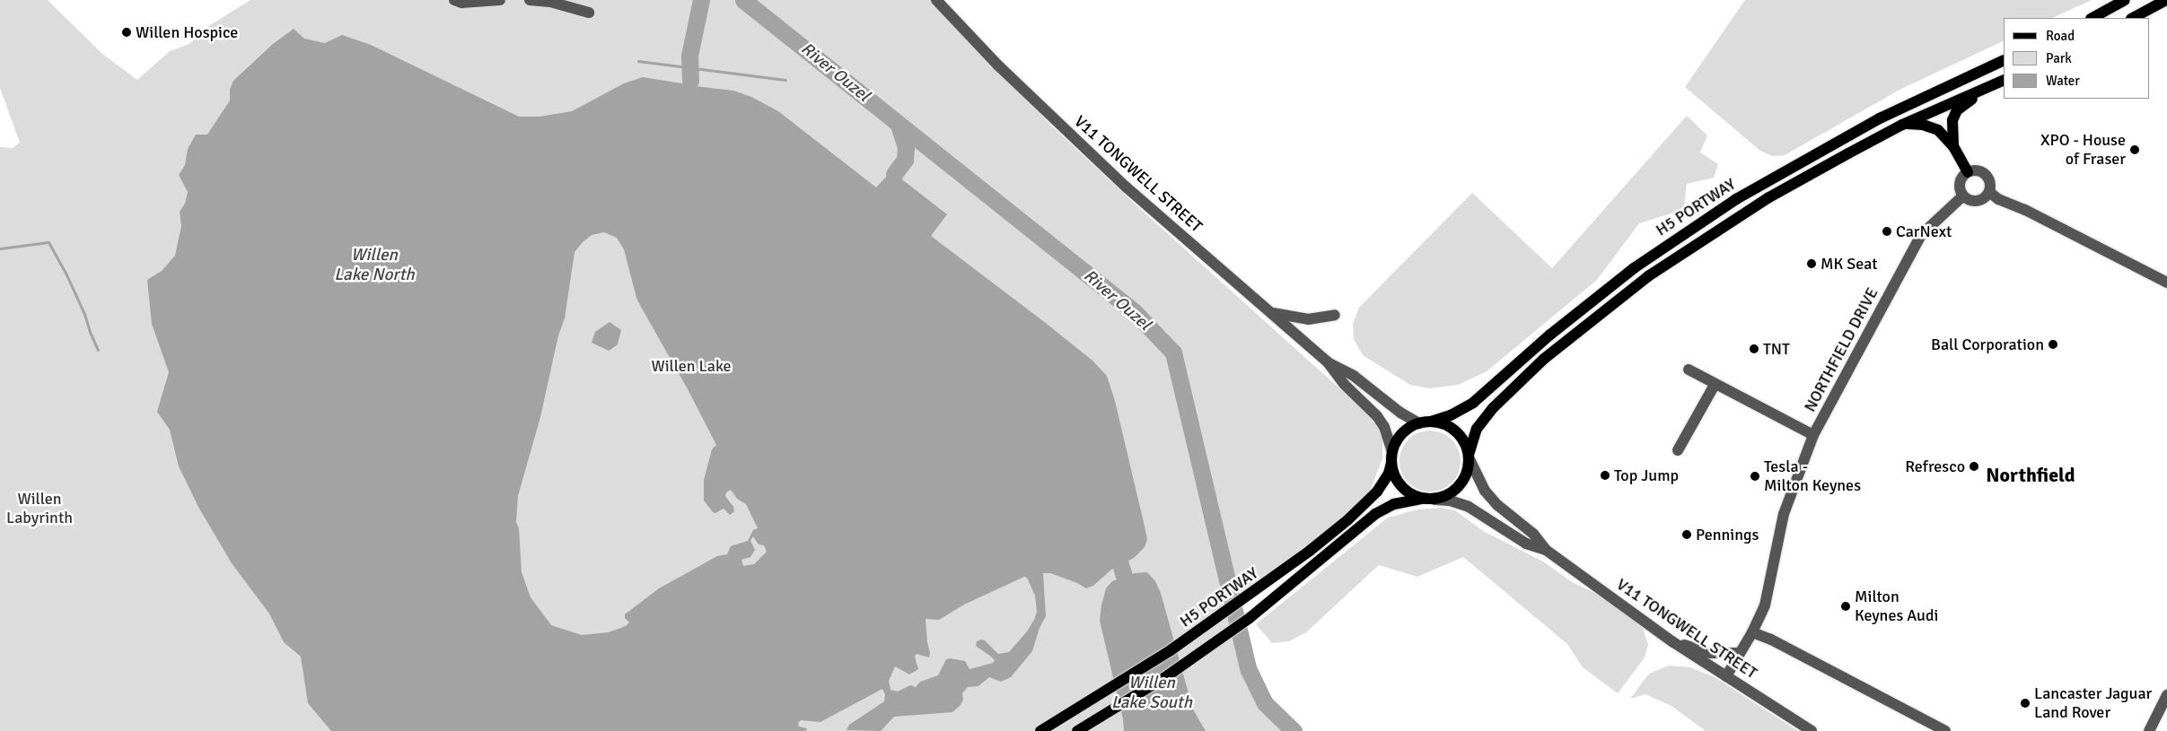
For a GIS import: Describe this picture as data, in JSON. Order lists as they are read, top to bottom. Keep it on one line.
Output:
{"streets":{"main road":["H5 PORTWAY"],"street":["V11 TONGWELL STREET","NORTHFIELD DRIVE"]},"crossings":[["V11 TONGWELL STREET","H5 PORTWAY"],["V11 TONGWELL STREET","NORTHFIELD DRIVE"]],"districts":["Northfield"],"water":["River Ouzel","Willen Lake North","Willen Lake South"],"parks":["Willen Lake","Willen Labyrinth"],"places":["Willen Hospice","XPO - House of Fraser","CarNext","MK Seat","Ball Corporation","TNT","Refresco","Top Jump","Tesla - Milton Keynes","Pennings","Milton Keynes Audi","Lancaster Jaguar Land Rover"],"legend":["Road","Park","Water"]}
